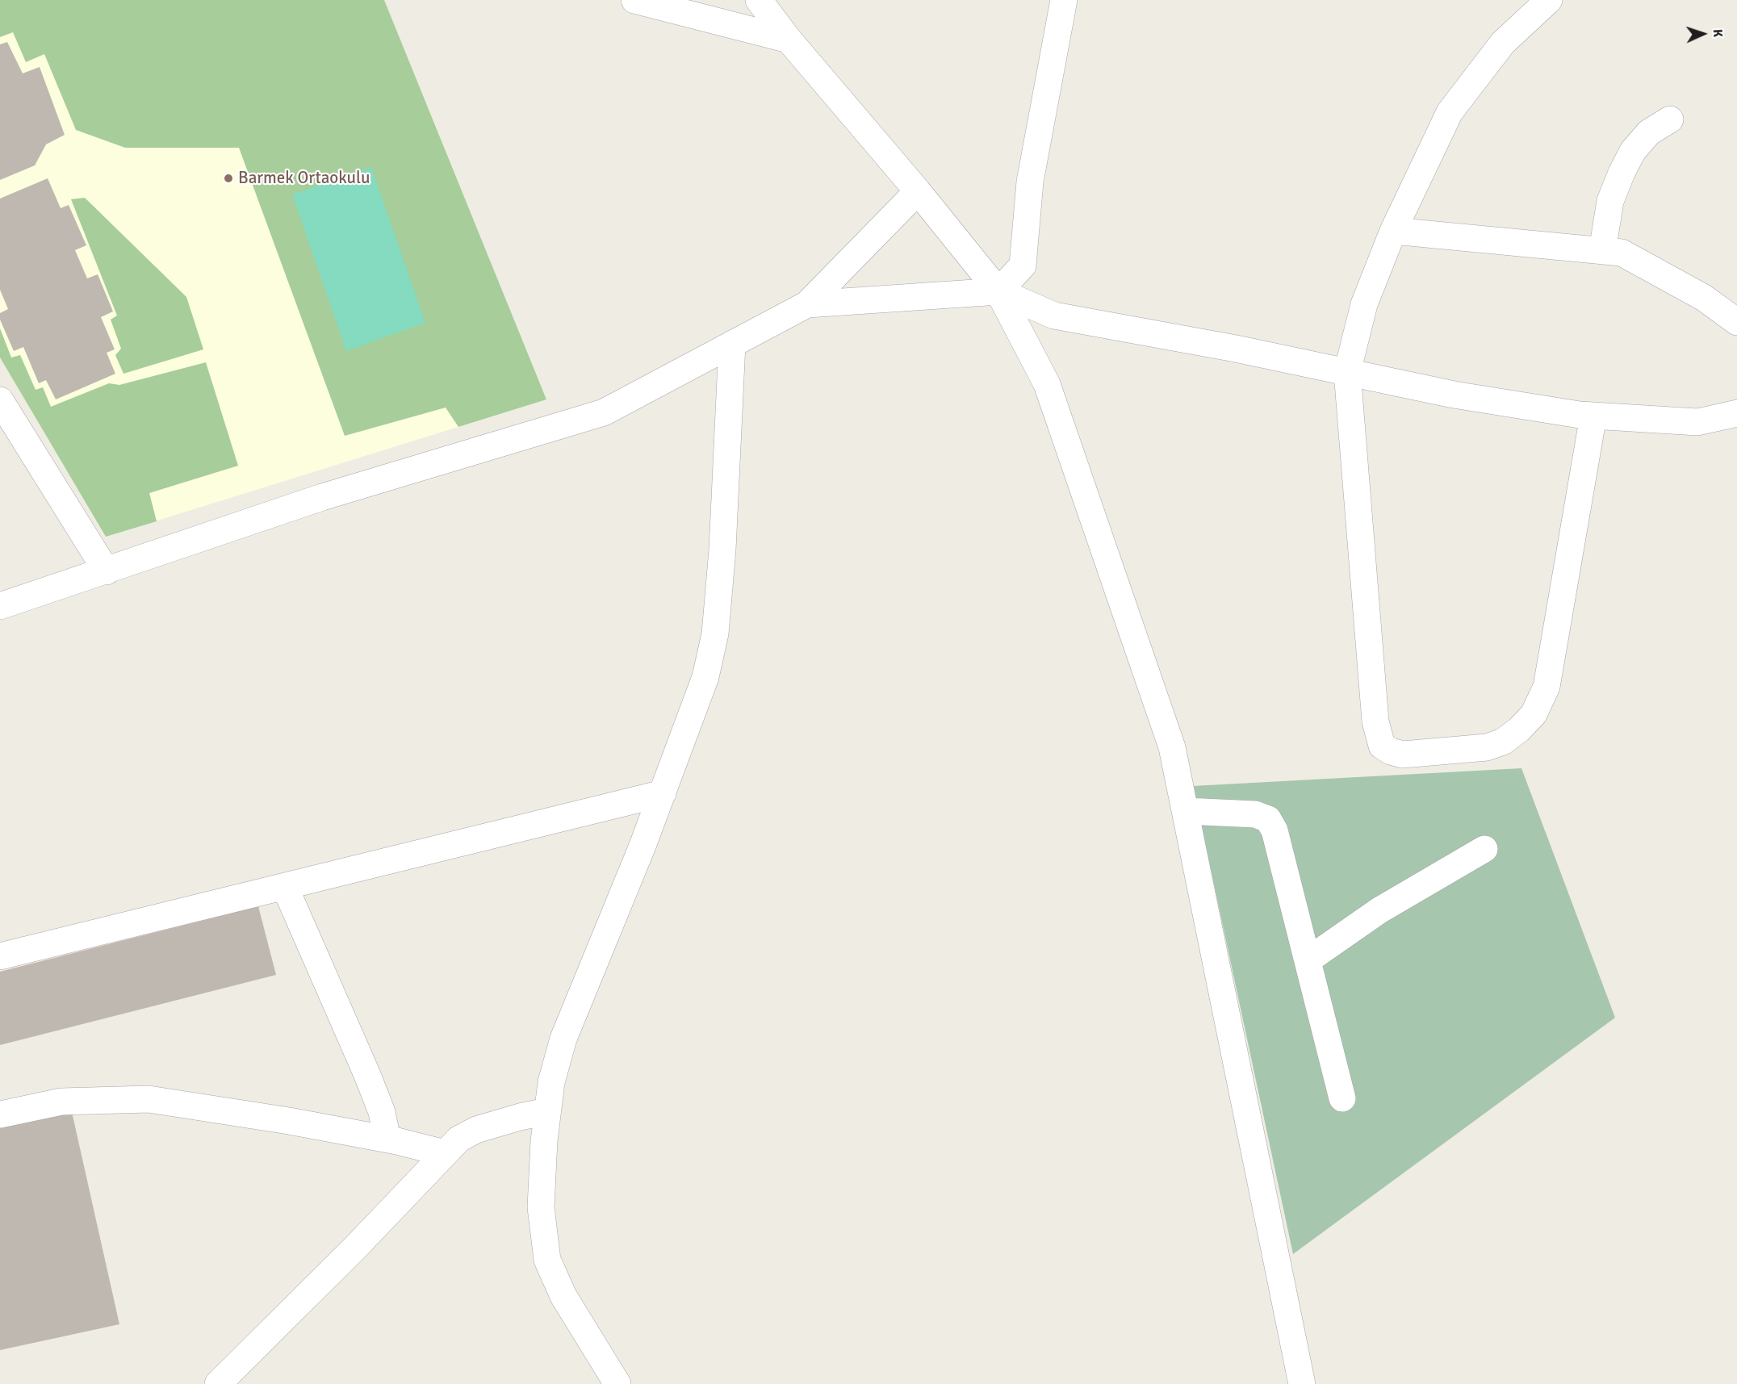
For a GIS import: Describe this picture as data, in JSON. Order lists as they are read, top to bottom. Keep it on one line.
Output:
{"places":["Barmek Ortaokulu"],"north":"right"}
